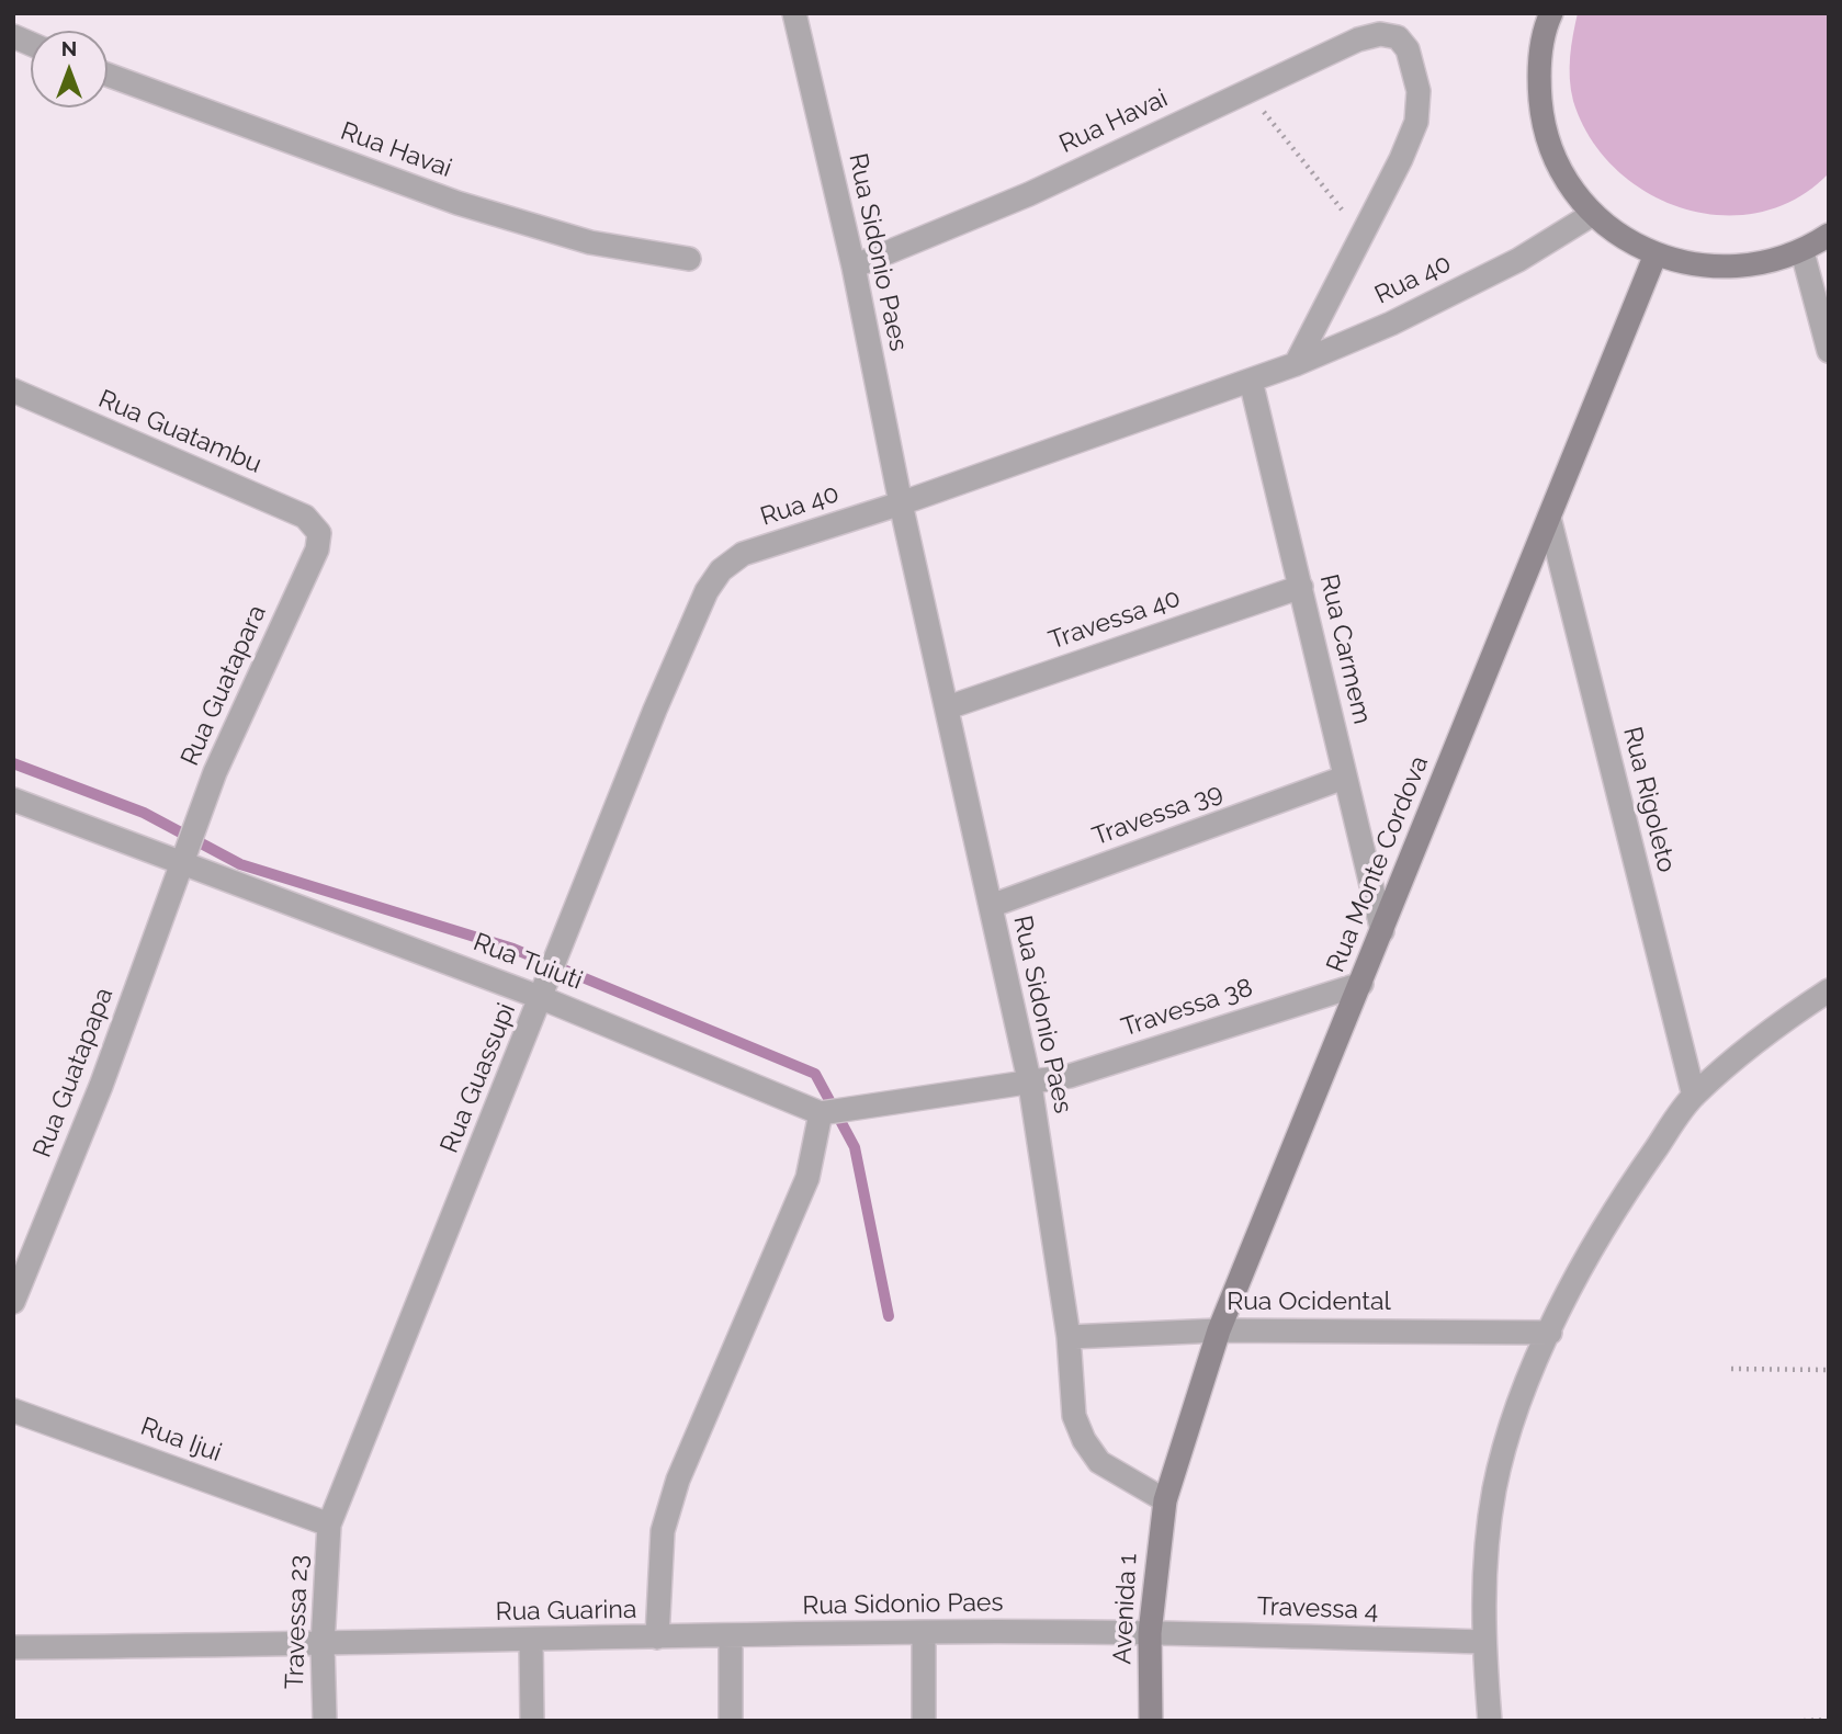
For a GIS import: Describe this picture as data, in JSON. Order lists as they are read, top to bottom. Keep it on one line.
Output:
{"streets":{"street":["Rua Havai","Rua Sidonio Paes","Rua 40","Rua Guatambu","Travessa 40","Rua Carmem","Rua Guatapara","Rua Rigoleto","Travessa 39","Rua Monte Cordova","Rua Tuiuti","Travessa 38","Rua Guatapapa","Rua Guassupi","Rua Ocidental","Rua Ijui","Avenida 1","Travessa 4","Rua Guarina","Travessa 23"]},"crossings":[["Rua Havai","Rua Sidonio Paes"],["Rua Sidonio Paes","Rua 40"],["Rua Sidonio Paes","Travessa 40"],["Rua Sidonio Paes","Travessa 39"],["Rua Sidonio Paes","Rua Monte Cordova"],["Rua Sidonio Paes","Rua Tuiuti"],["Rua Sidonio Paes","Travessa 38"],["Rua Sidonio Paes","Rua Ocidental"],["Rua Sidonio Paes","Avenida 1"],["Rua Sidonio Paes","Travessa 4"],["Rua Sidonio Paes","Rua Guarina"],["Rua 40","Rua Carmem"],["Rua 40","Rua Guassupi"],["Rua Guatambu","Rua Guatapara"],["Travessa 40","Rua Carmem"],["Rua Carmem","Travessa 39"],["Rua Carmem","Rua Monte Cordova"],["Rua Guatapara","Rua Tuiuti"],["Rua Guatapara","Rua Guatapapa"],["Rua Rigoleto","Rua Monte Cordova"],["Rua Monte Cordova","Travessa 38"],["Rua Monte Cordova","Rua Ocidental"],["Rua Monte Cordova","Avenida 1"],["Rua Tuiuti","Travessa 38"],["Rua Tuiuti","Rua Guatapapa"],["Rua Tuiuti","Rua Guassupi"],["Rua Tuiuti","Rua Guarina"],["Rua Guassupi","Rua Ijui"],["Rua Guassupi","Travessa 23"],["Rua Ijui","Travessa 23"],["Avenida 1","Travessa 4"],["Rua Guarina","Travessa 23"]],"north":"top"}
